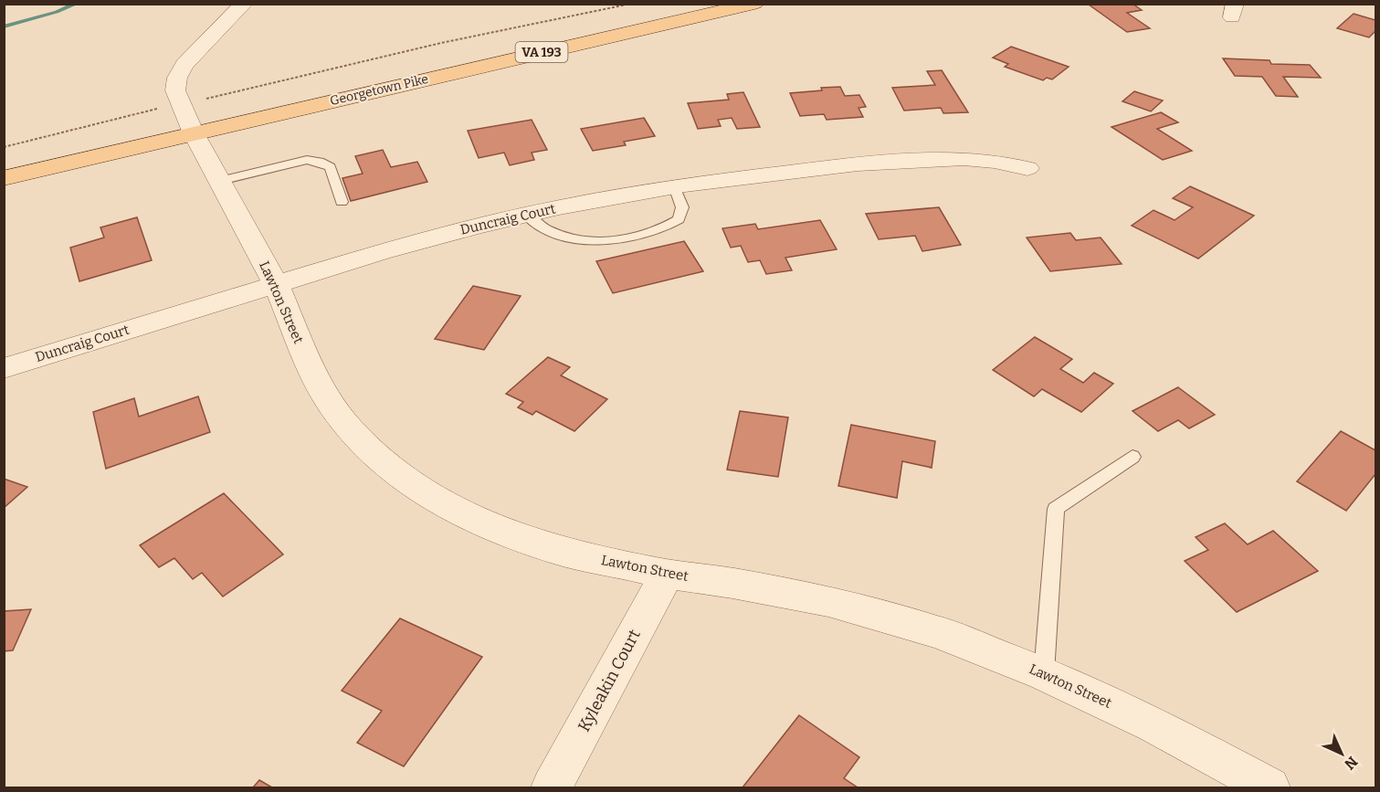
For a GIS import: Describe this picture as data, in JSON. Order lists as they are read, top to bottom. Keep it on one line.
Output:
{"streets":{"main road":["VA 193","Georgetown Pike"],"street":["Duncraig Court","Lawton Street","Kyleakin Court"]},"crossings":[["Georgetown Pike","Lawton Street"],["Duncraig Court","Lawton Street"],["Lawton Street","Kyleakin Court"]],"north":"bottom right"}
